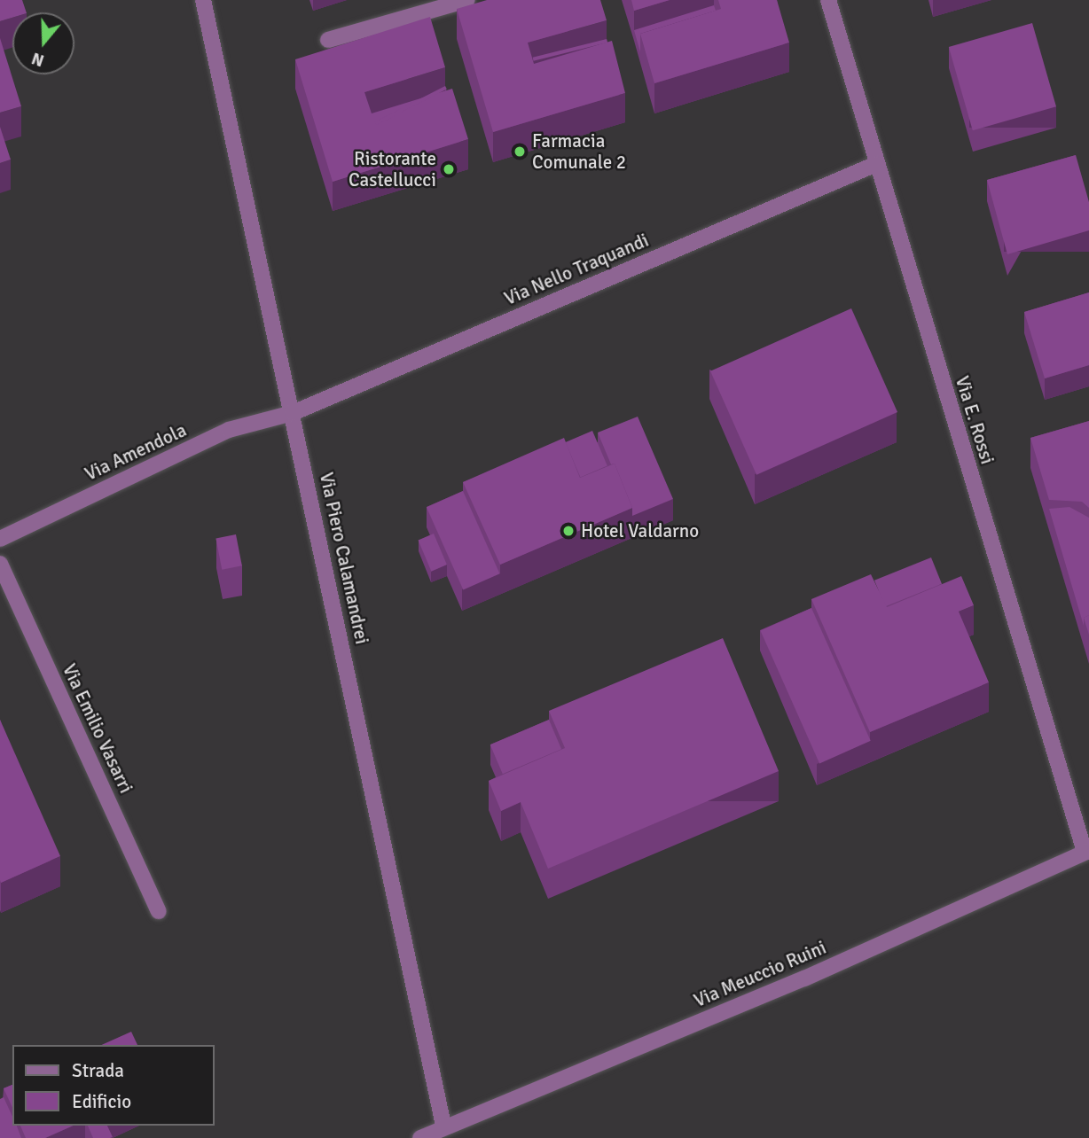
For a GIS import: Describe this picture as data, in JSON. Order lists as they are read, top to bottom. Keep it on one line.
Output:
{"streets":{"street":["Via Nello Traquandi","Via E. Rossi","Via Amendola","Via Piero Calamandrei","Via Emilio Vasarri","Via Meuccio Ruini"]},"crossings":[["Via Nello Traquandi","Via E. Rossi"],["Via Nello Traquandi","Via Amendola"],["Via Nello Traquandi","Via Piero Calamandrei"],["Via E. Rossi","Via Meuccio Ruini"],["Via Amendola","Via Piero Calamandrei"],["Via Piero Calamandrei","Via Meuccio Ruini"]],"places":["Farmacia Comunale 2","Ristorante Castellucci","Hotel Valdarno"],"legend":["Strada","Edificio"],"north":"bottom"}
